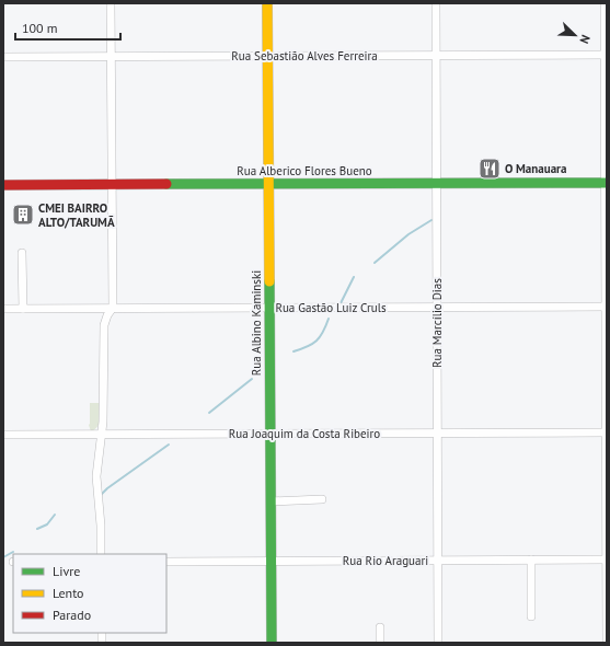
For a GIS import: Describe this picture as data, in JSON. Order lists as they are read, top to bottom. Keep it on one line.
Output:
{"streets":{"street":["Rua Sebastião Alves Ferreira","Rua Alberico Flores Bueno","Rua Gastão Luiz Cruls","Rua Albino Kaminski","Rua Marcílio Dias","Rua Joaquim da Costa Ribeiro","Rua Rio Araguari"]},"crossings":[["Rua Sebastião Alves Ferreira","Rua Albino Kaminski"],["Rua Sebastião Alves Ferreira","Rua Marcílio Dias"],["Rua Alberico Flores Bueno","Rua Albino Kaminski"],["Rua Alberico Flores Bueno","Rua Marcílio Dias"],["Rua Gastão Luiz Cruls","Rua Albino Kaminski"],["Rua Gastão Luiz Cruls","Rua Marcílio Dias"],["Rua Albino Kaminski","Rua Joaquim da Costa Ribeiro"],["Rua Albino Kaminski","Rua Rio Araguari"],["Rua Marcílio Dias","Rua Joaquim da Costa Ribeiro"],["Rua Marcílio Dias","Rua Rio Araguari"]],"places":{"restaurant":["O Manauara"],"building":["CMEI BAIRRO ALTO/TARUMÃ"]},"legend":["Livre","Lento","Parado"],"scale_bar":"100 m","north":"bottom right"}
